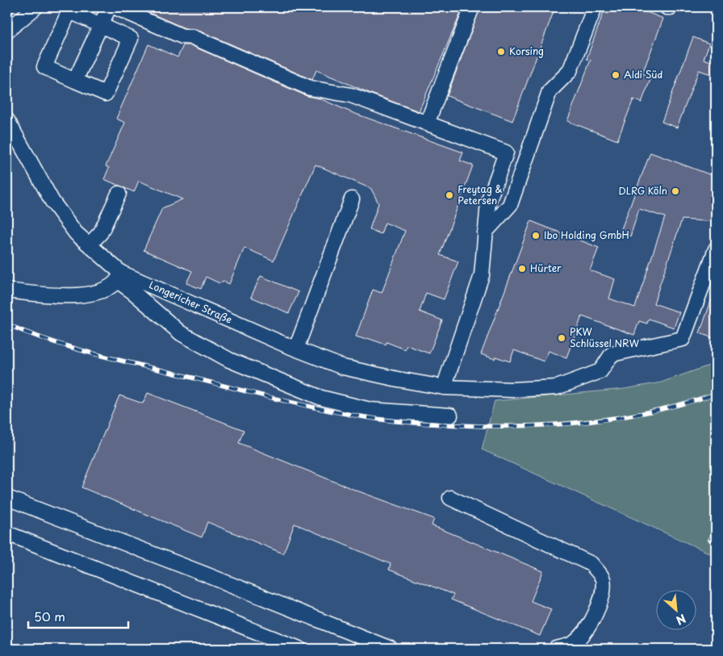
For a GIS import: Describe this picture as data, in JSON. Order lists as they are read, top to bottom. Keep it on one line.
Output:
{"streets":{"street":["Longericher Straße"]},"places":["Korsing","Aldi Süd","DLRG Köln","Freytag & Petersen","Ibo Holding GmbH","Hürter","PKW Schlüssel NRW"],"scale_bar":"50 m","north":"bottom right"}
